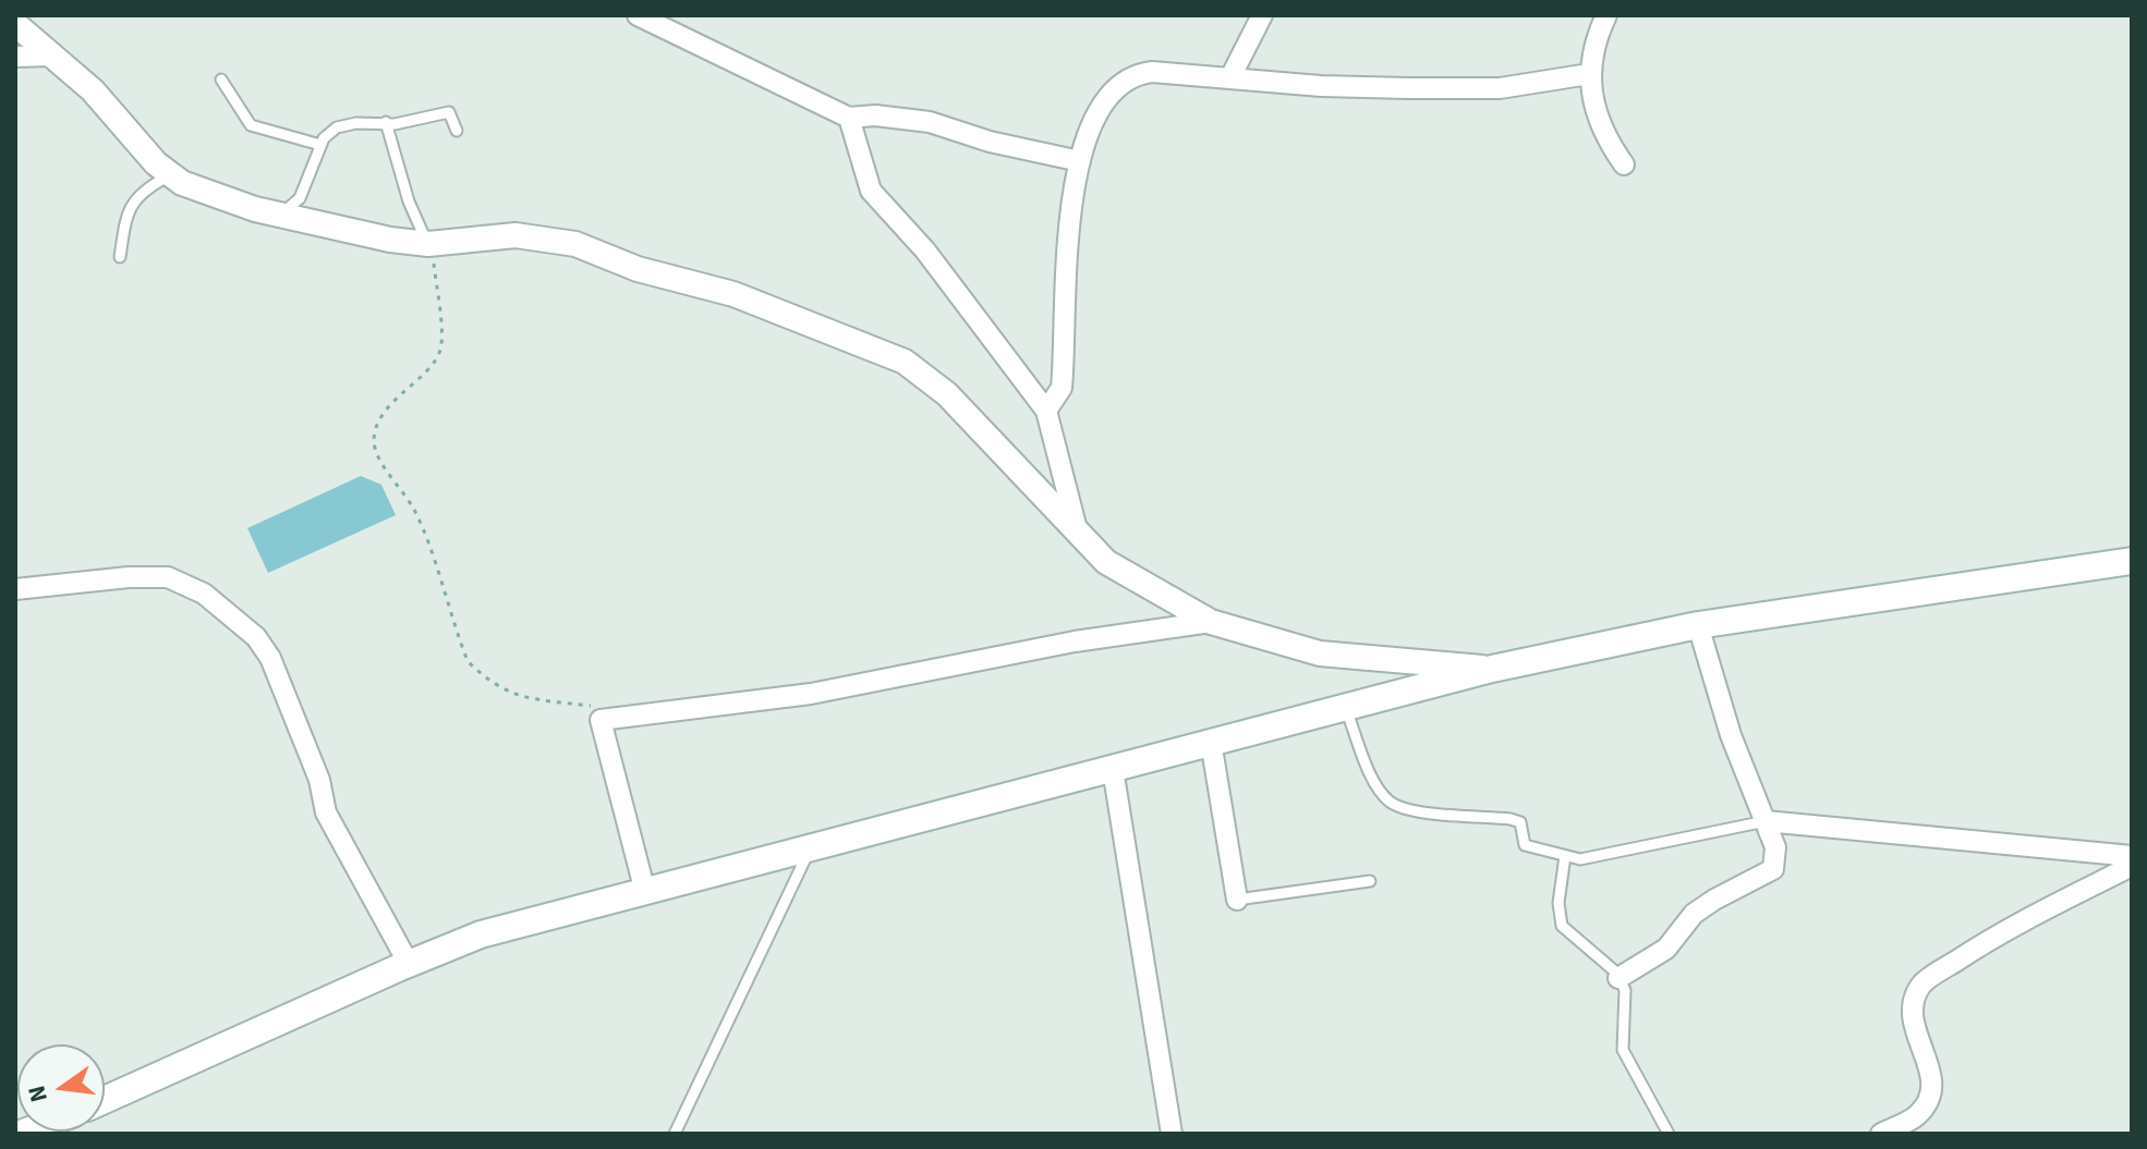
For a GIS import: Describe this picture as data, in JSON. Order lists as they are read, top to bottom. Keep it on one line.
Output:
{"north":"left"}
